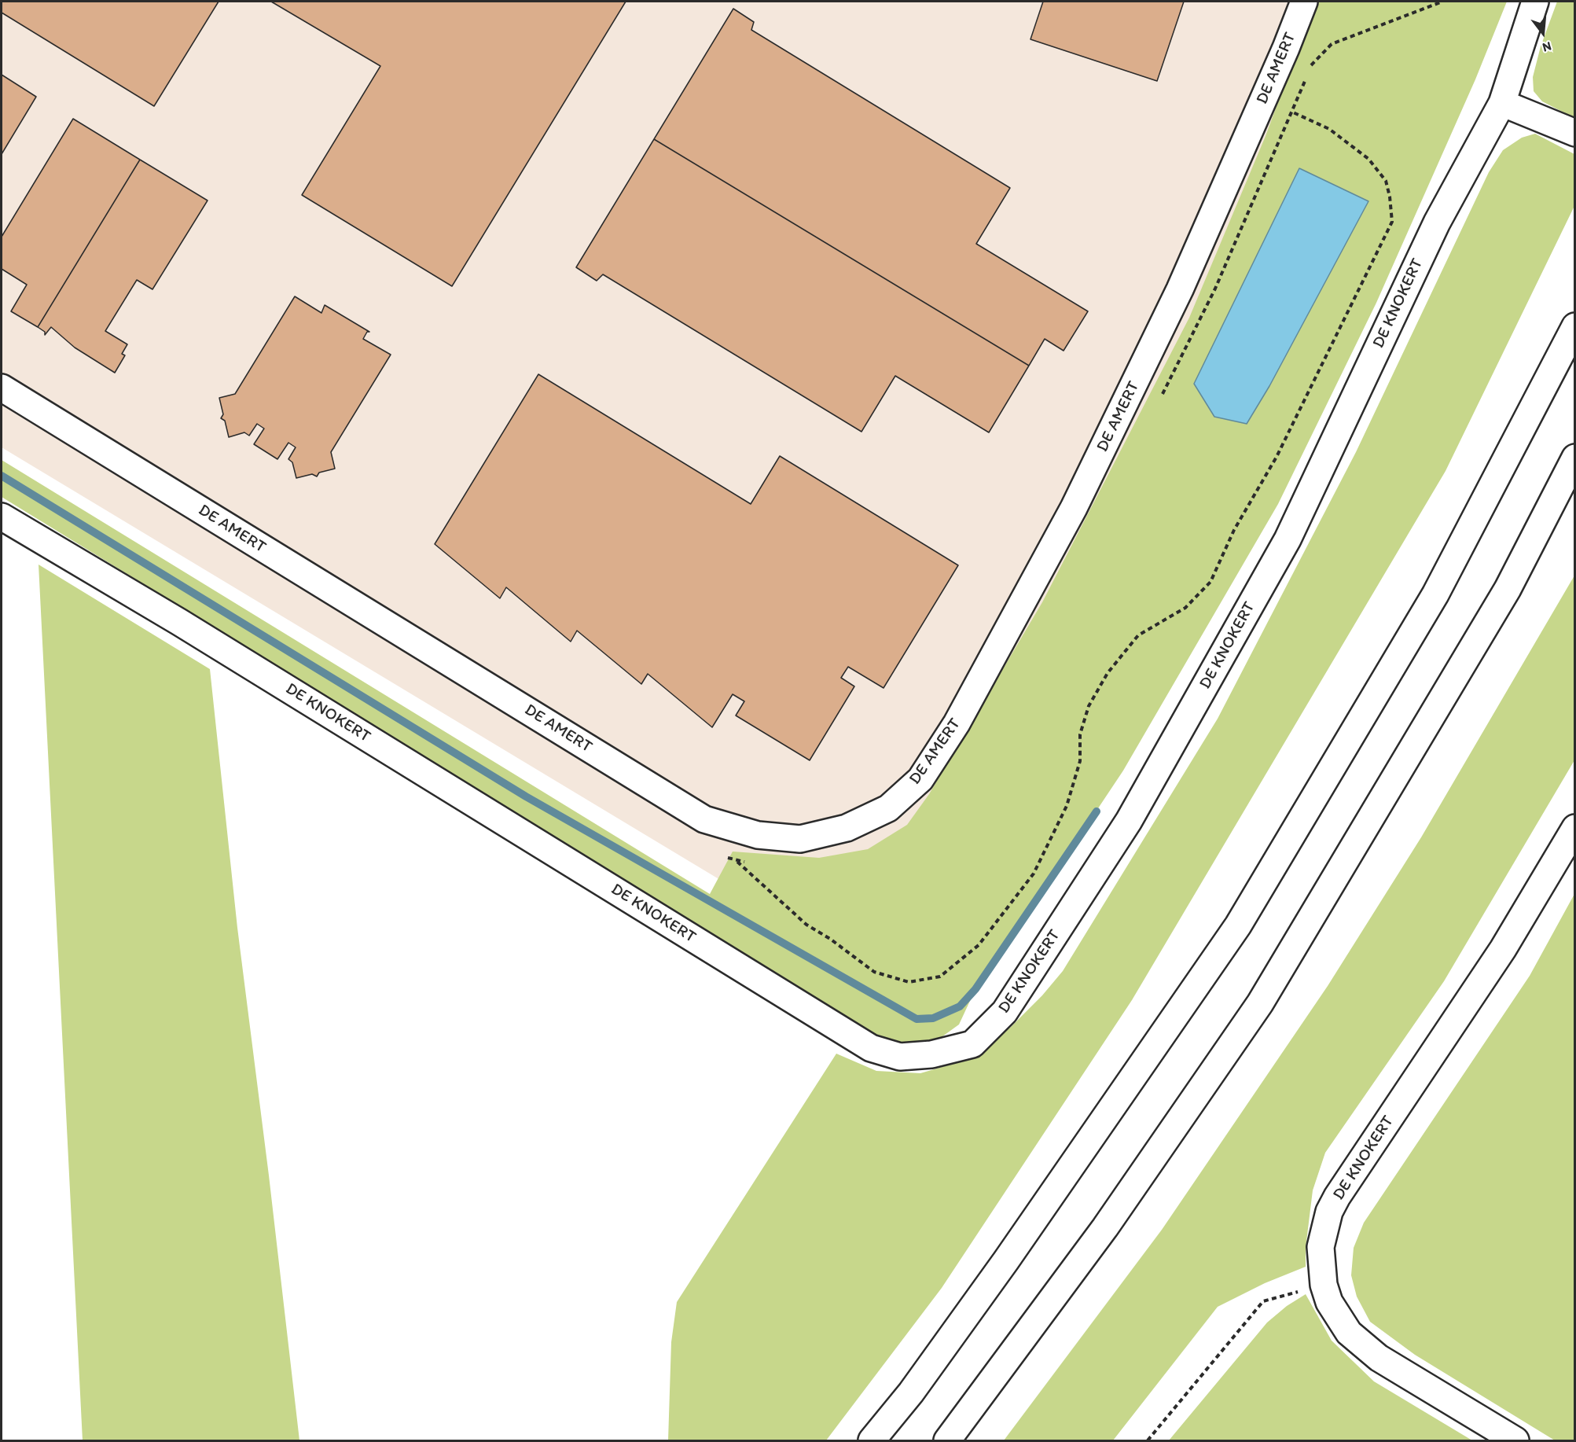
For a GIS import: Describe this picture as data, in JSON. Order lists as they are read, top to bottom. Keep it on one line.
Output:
{"streets":{"main road":["DE AMERT","DE KNOKERT"]},"north":"bottom"}
